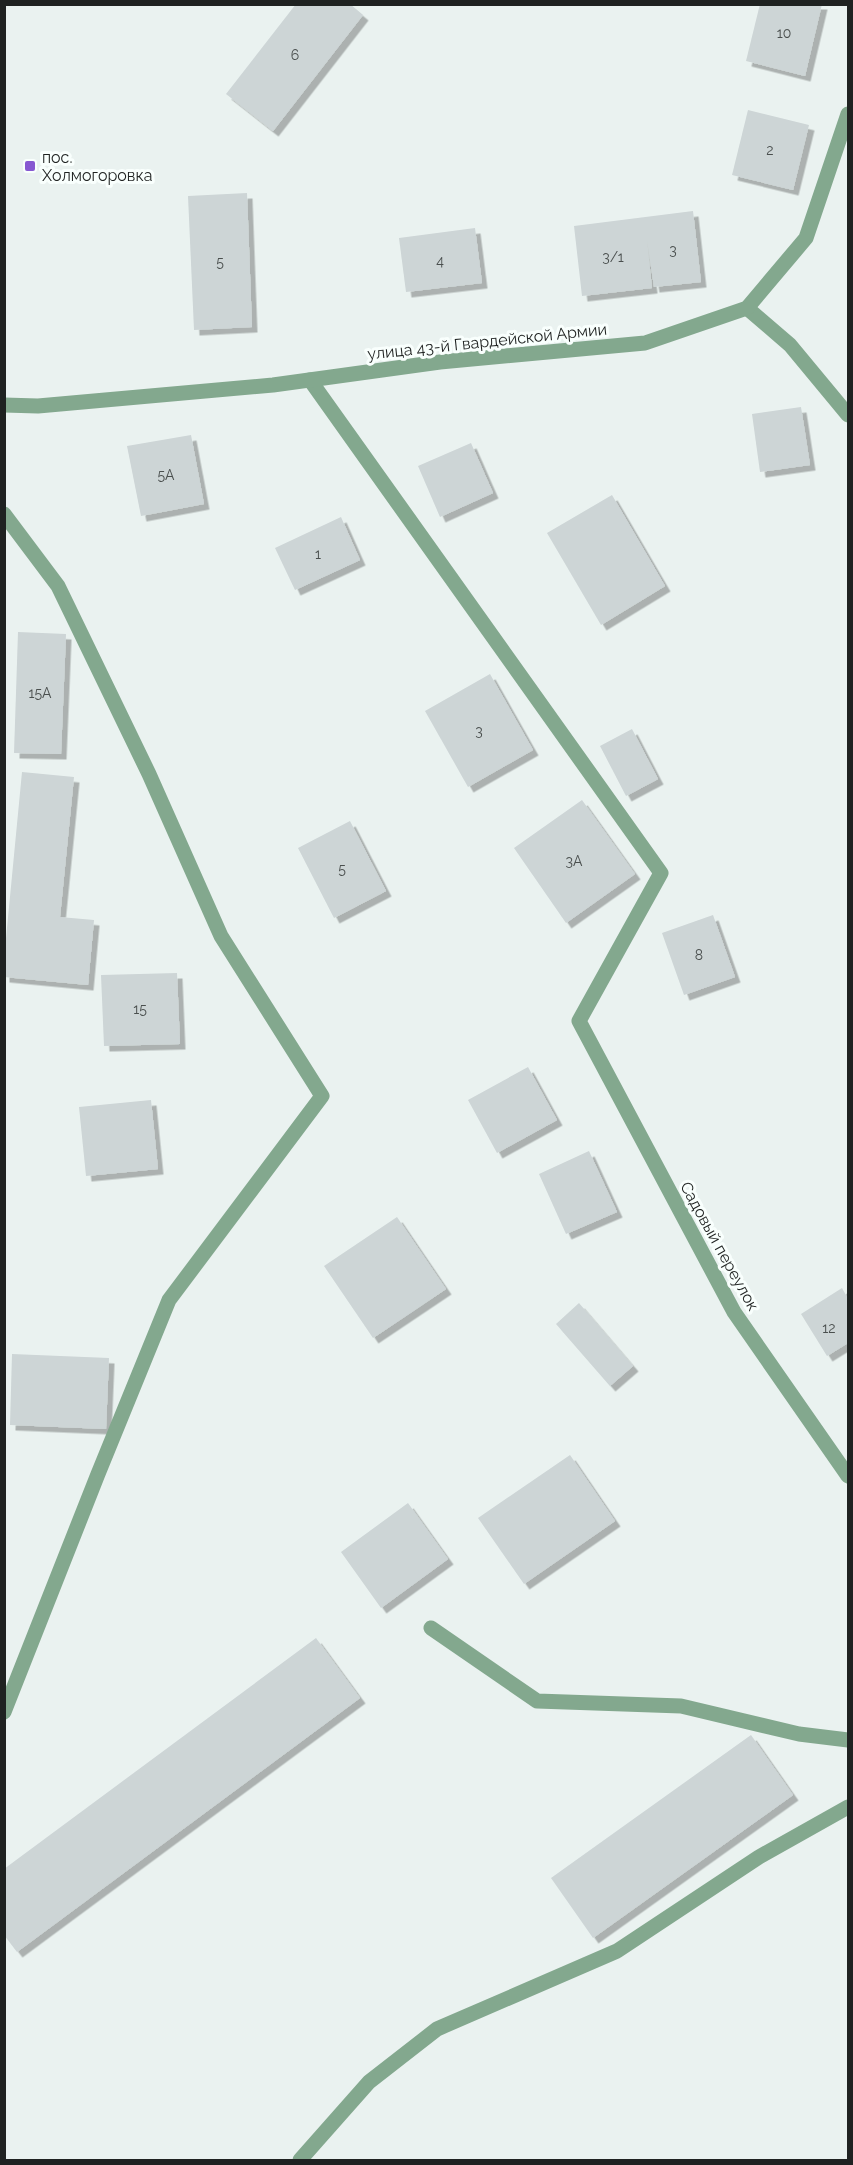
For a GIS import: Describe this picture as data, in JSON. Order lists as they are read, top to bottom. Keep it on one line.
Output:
{"streets":{"street":["улица 43-й Гвардейской Армии","Садовый переулок"]},"crossings":[["улица 43-й Гвардейской Армии","Садовый переулок"]],"places":{"transit":["пос. Холмогоровка"]},"house_numbers":["10","6","2","3","3/1","4","5","5А","1","15А","3","3А","5","8","15","12"]}
